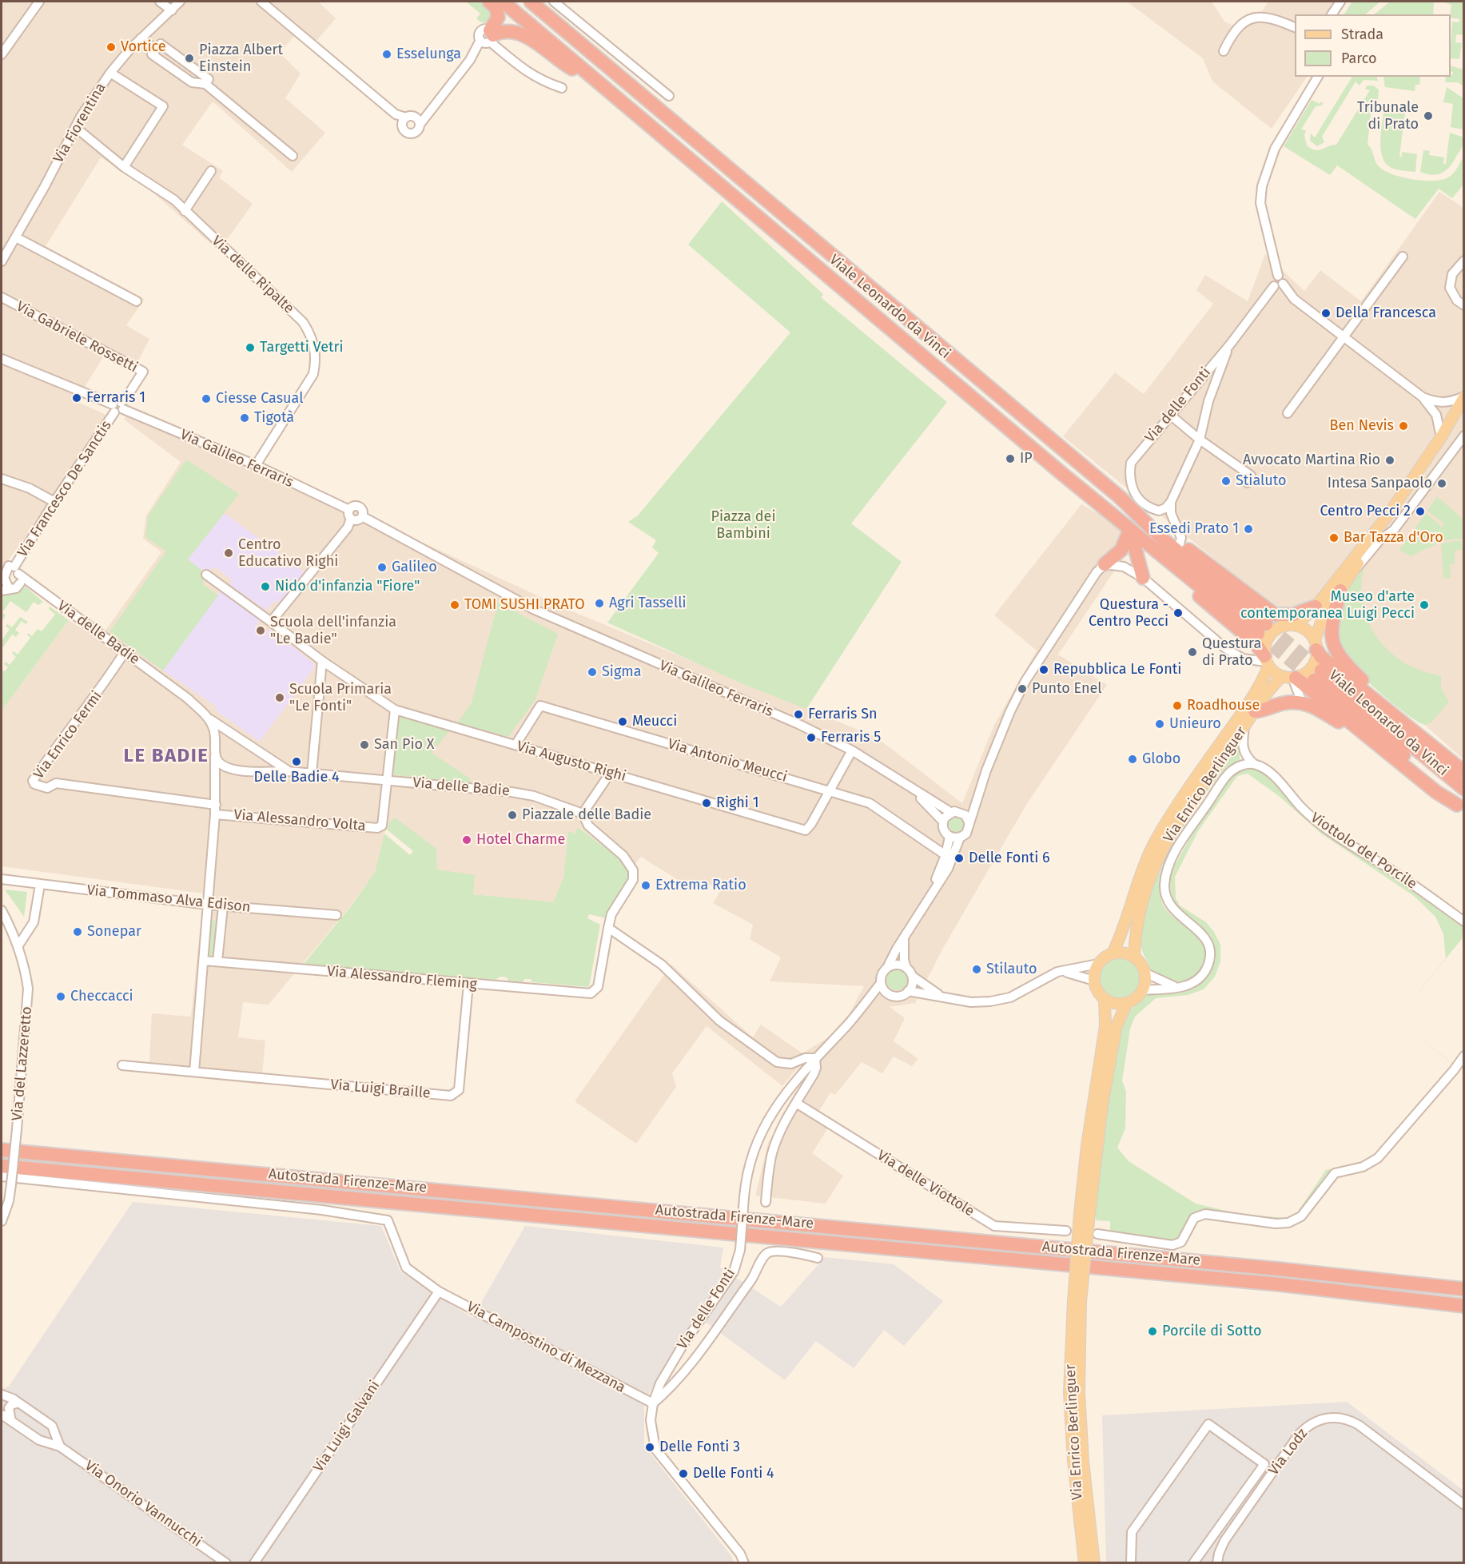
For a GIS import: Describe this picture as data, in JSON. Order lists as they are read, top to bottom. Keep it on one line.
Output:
{"streets":{"highway":["Viale Leonardo da Vinci","Autostrada Firenze-Mare"],"main road":["Via Enrico Berlinguer"],"street":["Via Fiorentina","Via delle Ripalte","Via Gabriele Rossetti","Via delle Fonti","Via Galileo Ferraris","Via Francesco De Sanctis","Via delle Badie","Via Enrico Fermi","Via Antonio Meucci","Via Augusto Righi","Via Alessandro Volta","Viottolo del Porcile","Via Tommaso Alva Edison","Via Alessandro Fleming","Via del Lazzeretto","Via Luigi Braille","Via delle Viottole","Via Campostino di Mezzana","Via Luigi Galvani","Via Lodz","Via Onorio Vannucchi"]},"crossings":[["Via Fiorentina","Via delle Ripalte"],["Via delle Ripalte","Via Galileo Ferraris"],["Via Gabriele Rossetti","Via Galileo Ferraris"],["Via Gabriele Rossetti","Via Francesco De Sanctis"],["Via delle Fonti","Via Enrico Berlinguer"],["Via delle Fonti","Via delle Viottole"],["Via delle Fonti","Via Campostino di Mezzana"],["Via Galileo Ferraris","Via Francesco De Sanctis"],["Via Galileo Ferraris","Via Augusto Righi"],["Via Francesco De Sanctis","Via delle Badie"],["Via delle Badie","Via Enrico Fermi"],["Via delle Badie","Via Alessandro Volta"],["Via Enrico Fermi","Via Alessandro Volta"],["Via Antonio Meucci","Via Augusto Righi"],["Via Augusto Righi","Via Alessandro Volta"],["Via Alessandro Fleming","Via Luigi Braille"],["Via Campostino di Mezzana","Via Luigi Galvani"]],"districts":["LE BADIE"],"parks":["Piazza dei Bambini"],"places":["Vortice","Esselunga","Piazza Albert Einstein","Tribunale di Prato","Della Francesca","Targetti Vetri","Ferraris 1","Ciesse Casual","Tigotà","Ben Nevis","IP","Avvocato Martina Rio","Stialuto","Intesa Sanpaolo","Centro Pecci 2","Essedi Prato 1","Bar Tazza d'Oro","Centro Educativo Righi","Galileo","Nido d'infanzia \"Fiore\"","Agri Tasselli","TOMI SUSHI PRATO","Museo d'arte contemporanea Luigi Pecci","Questura - Centro Pecci","Scuola dell'infanzia \"Le Badie\"","Questura di Prato","Repubblica Le Fonti","Sigma","Punto Enel","Scuola Primaria \"Le Fonti\"","Roadhouse","Ferraris Sn","Meucci","Unieuro","Ferraris 5","San Pio X","Globo","Delle Badie 4","Righi 1","Piazzale delle Badie","Hotel Charme","Delle Fonti 6","Extrema Ratio","Sonepar","Stilauto","Checcacci","Porcile di Sotto","Delle Fonti 3","Delle Fonti 4"],"legend":["Strada","Parco"]}
